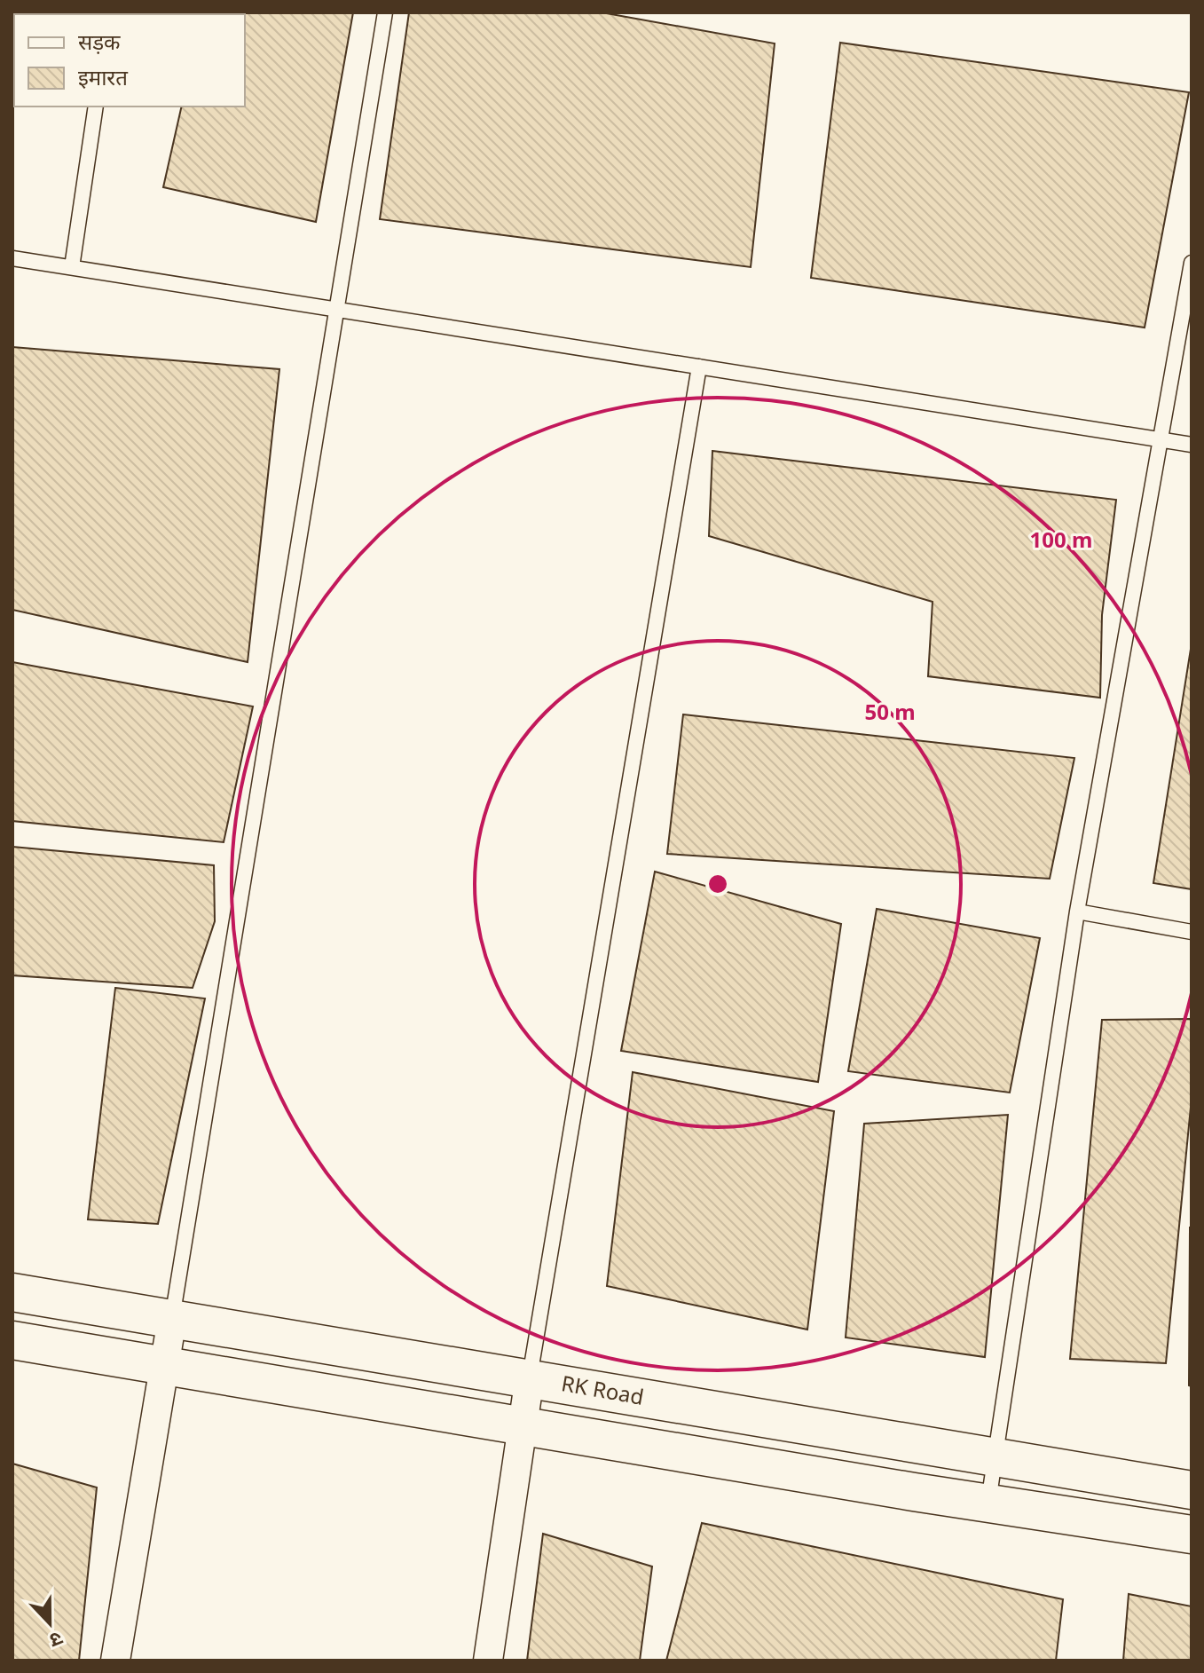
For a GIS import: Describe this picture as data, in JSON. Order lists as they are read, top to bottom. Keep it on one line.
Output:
{"streets":{"street":["RK Road"]},"legend":["सड़क","इमारत"],"north":"bottom","rings":["100 m","50 m"]}
